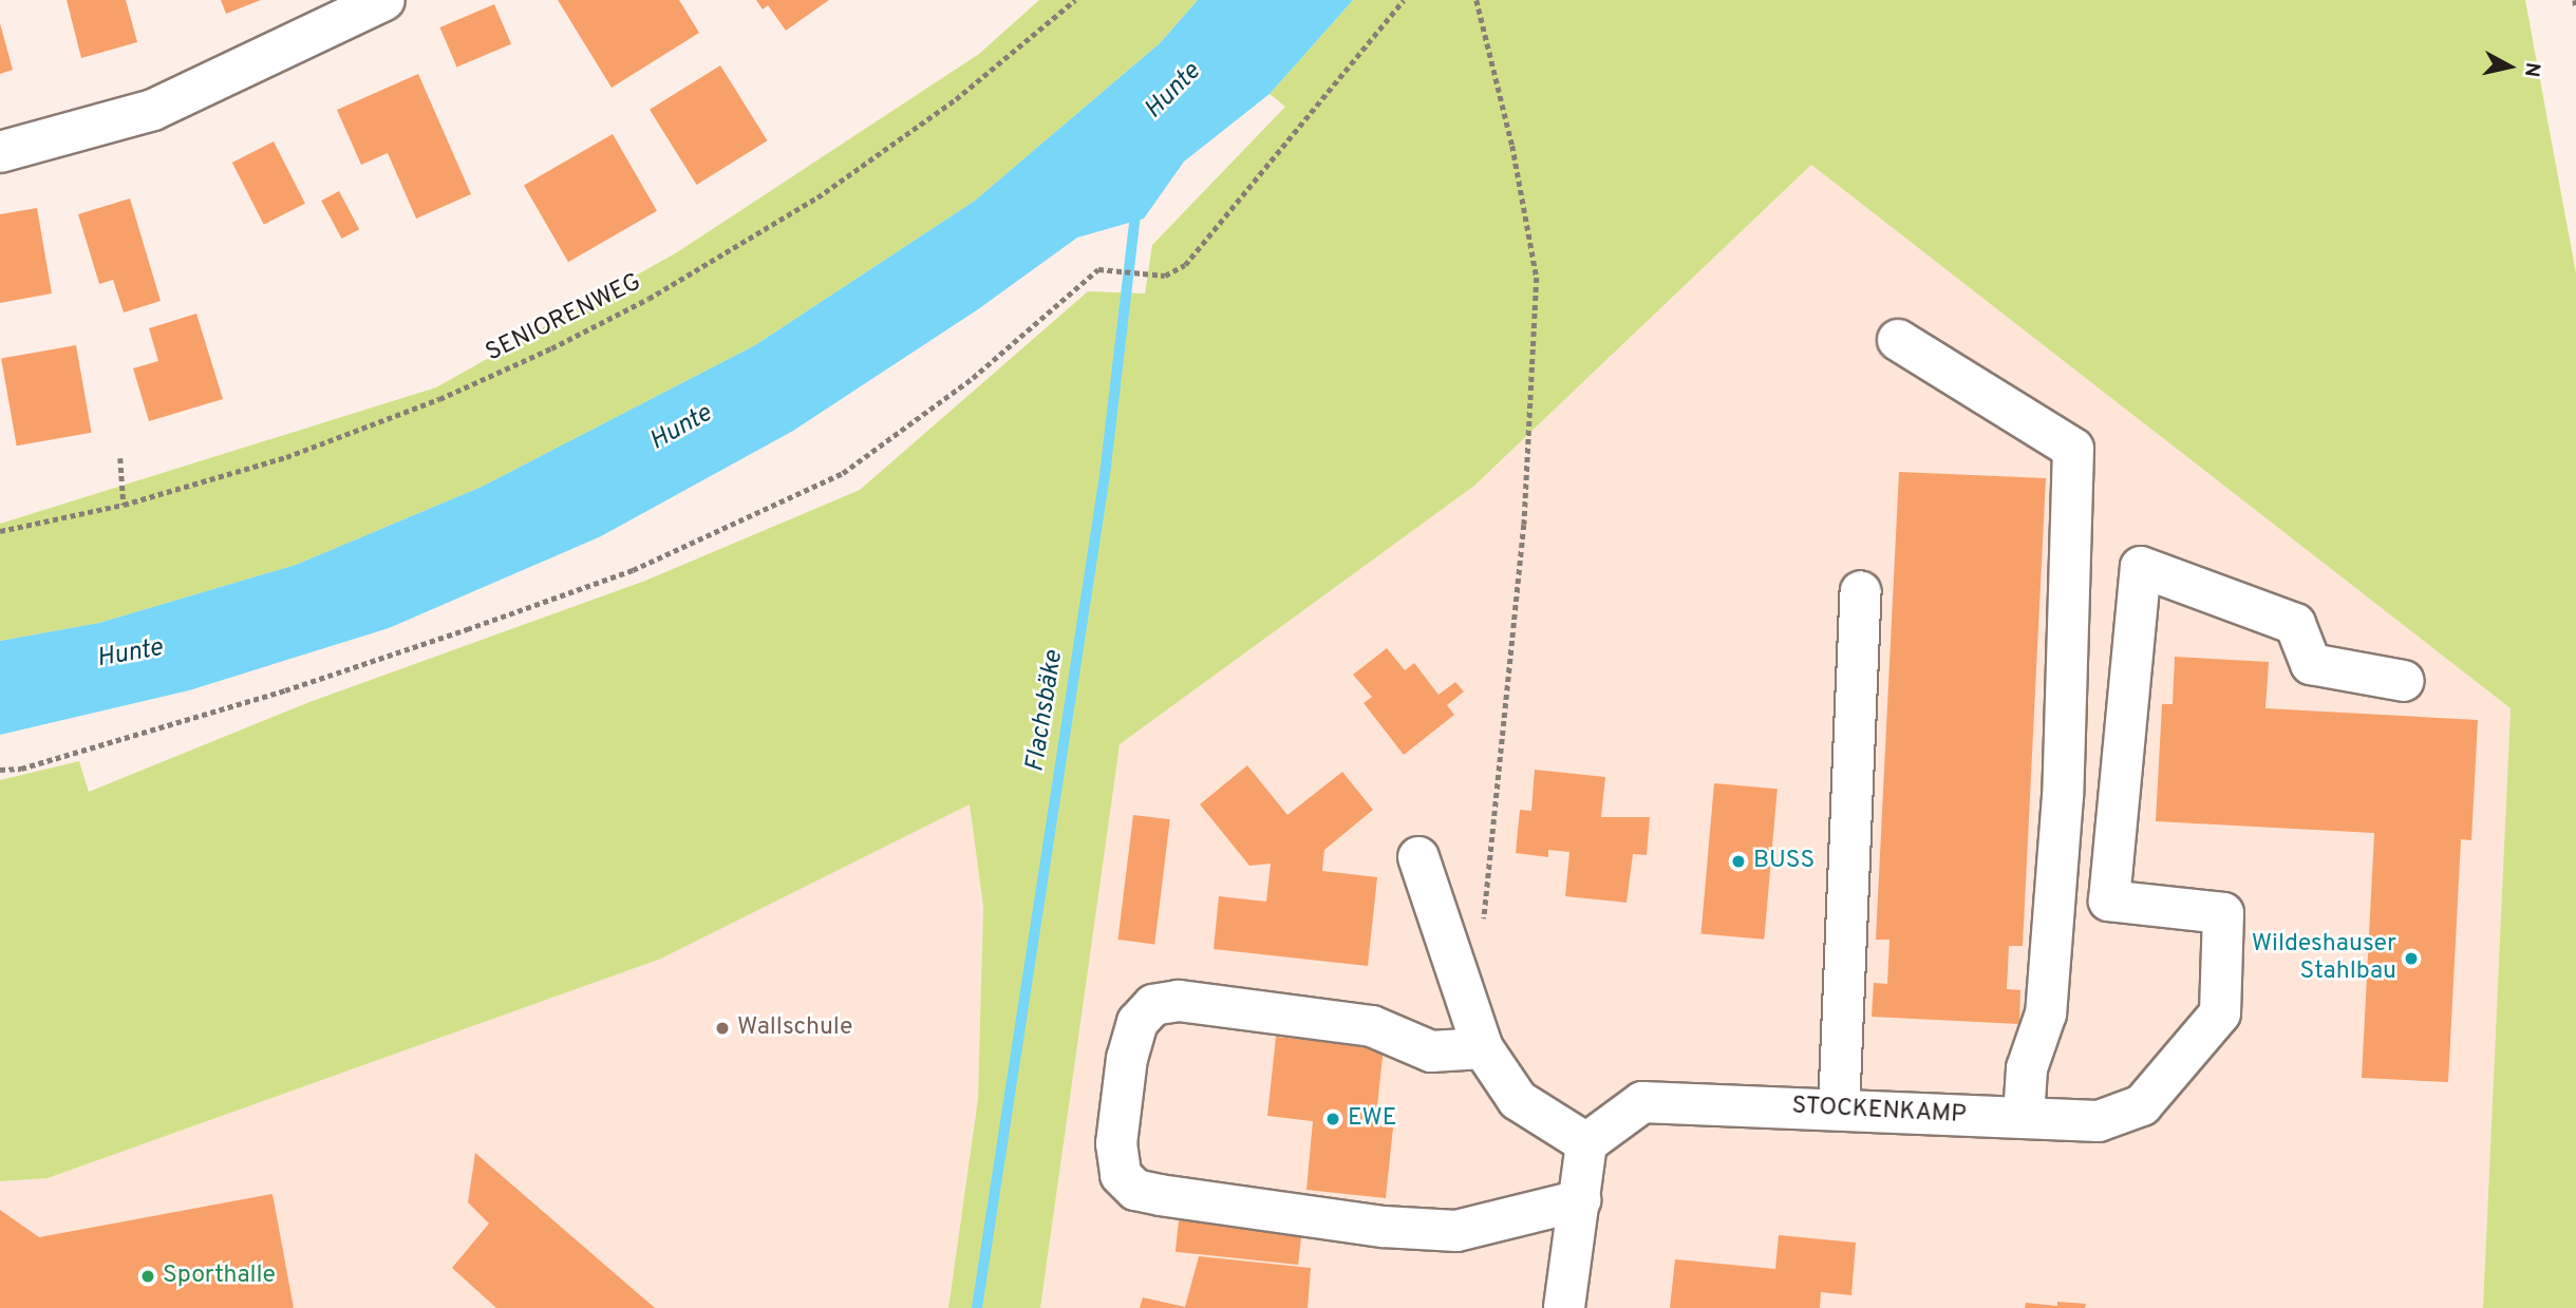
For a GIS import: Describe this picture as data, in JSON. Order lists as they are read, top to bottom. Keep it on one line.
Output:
{"streets":{"street":["STOCKENKAMP"],"path":["SENIORENWEG"]},"water":["Hunte","Flachsbäke"],"places":["BUSS","Wildeshauser Stahlbau","Wallschule","EWE","Sporthalle"],"north":"right"}
